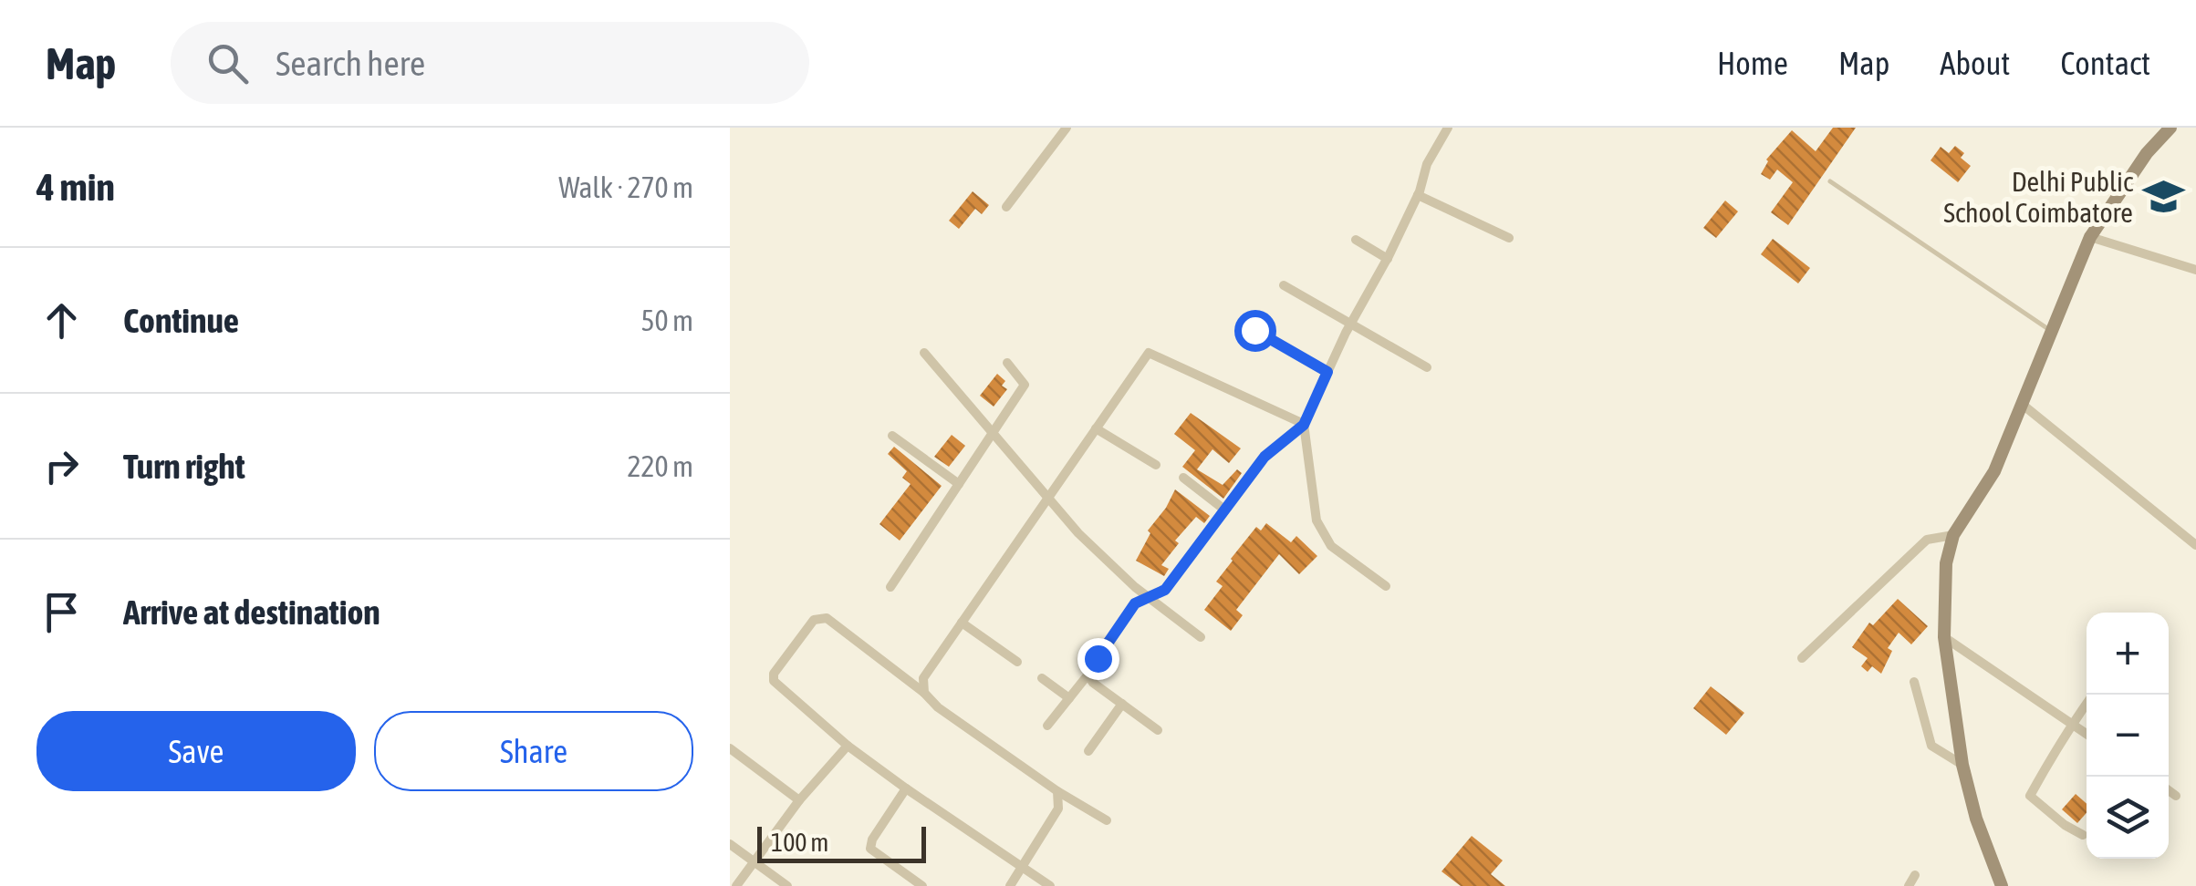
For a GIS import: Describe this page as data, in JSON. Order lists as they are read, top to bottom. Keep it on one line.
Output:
{"places":{"school or university":["Delhi Public School Coimbatore"]},"scale_bar":"100 m","page":{"header":"Map","search":"Search here","nav":["Home","Map","About","Contact"],"heading":["4 min","Walk · 270 m"],"list":[["Continue","50 m"],["Turn right","220 m"],"Arrive at destination"],"map_buttons":["+","−"],"buttons":["Save","Share"],"scale":"100 m"}}
